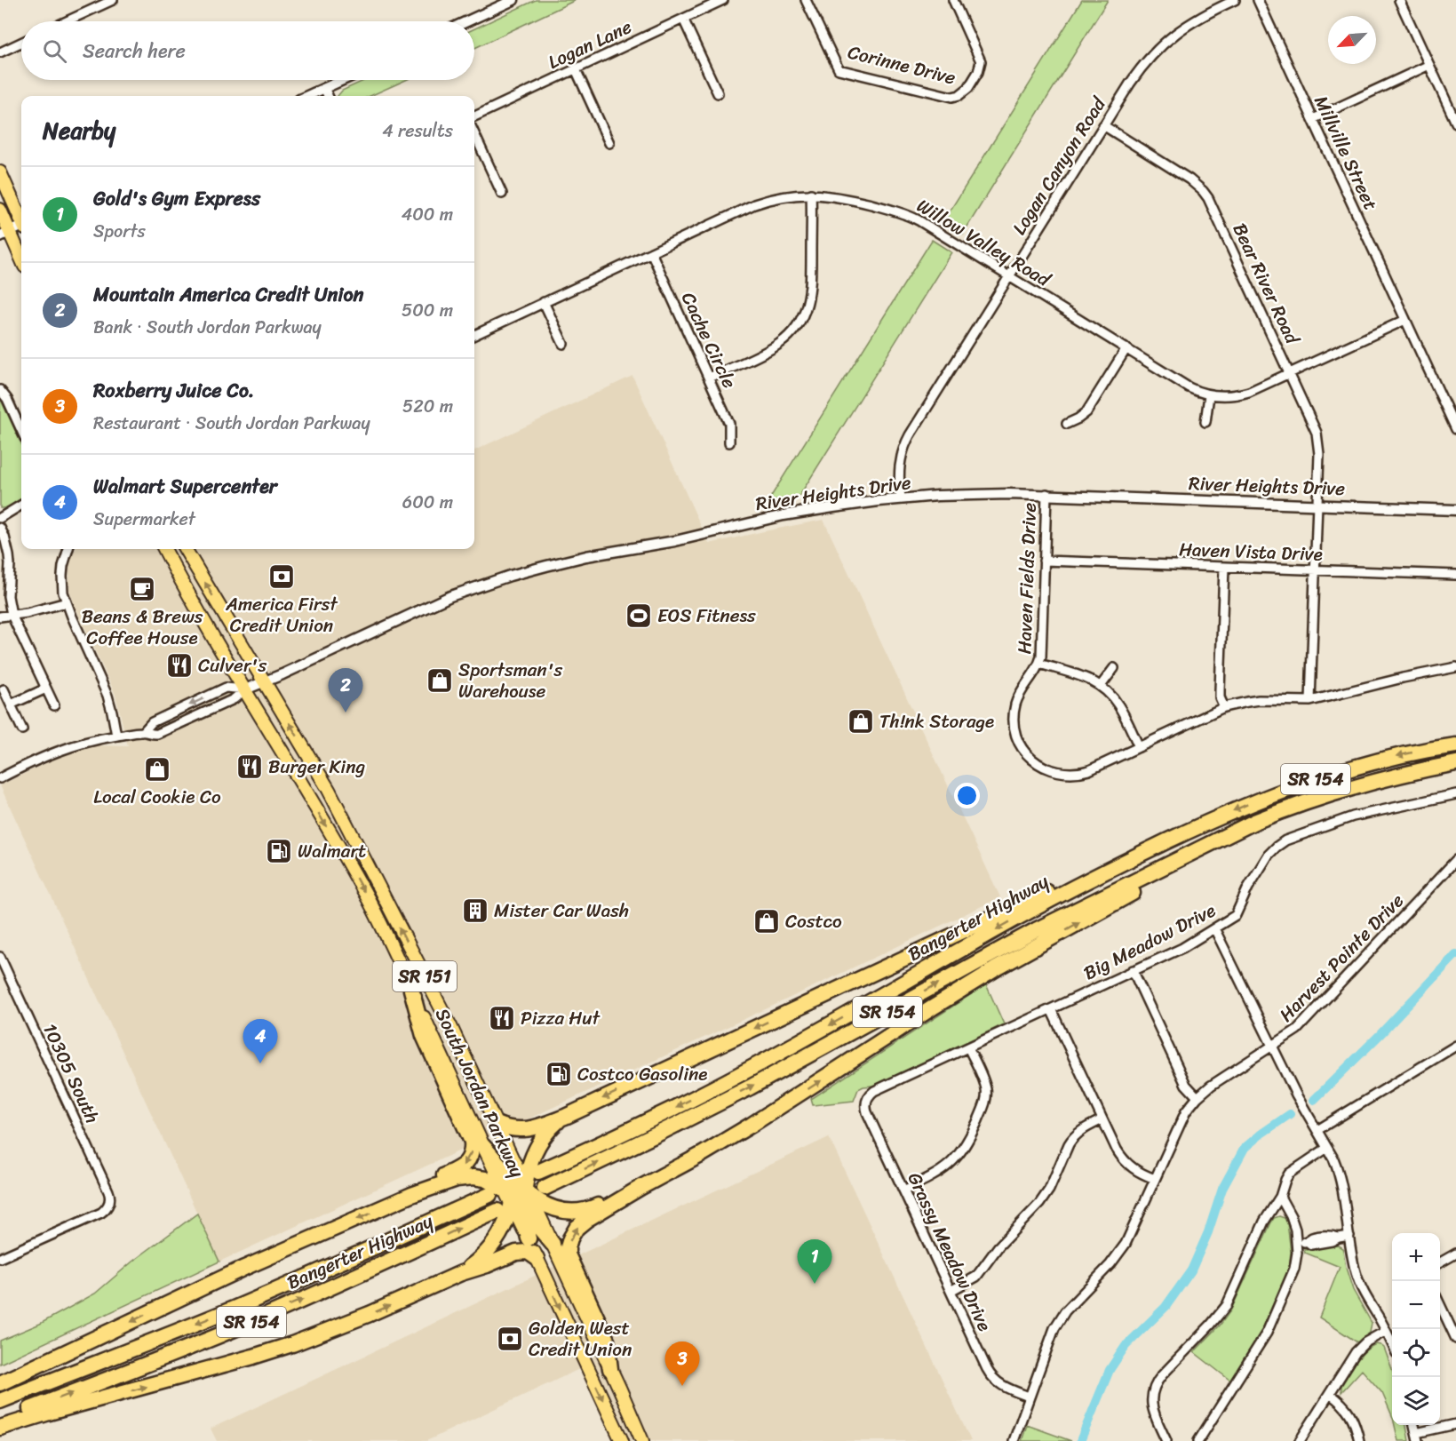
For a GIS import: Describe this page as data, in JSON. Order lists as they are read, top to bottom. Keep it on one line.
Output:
{"streets":{"highway":["SR 154","Bangerter Highway"],"main road":["SR 151","South Jordan Parkway"],"street":["Logan Lane","Corinne Drive","Millville Street","Logan Canyon Road","Willow Valley Road","Bear River Road","Cache Circle","River Heights Drive","Haven Vista Drive","Haven Fields Drive","Big Meadow Drive","Harvest Pointe Drive","10305 South","Grassy Meadow Drive"]},"crossings":[["Millville Street","Willow Valley Road"],["Logan Canyon Road","Willow Valley Road"],["Logan Canyon Road","Bear River Road"],["Logan Canyon Road","River Heights Drive"],["Willow Valley Road","Bear River Road"],["Willow Valley Road","Cache Circle"],["Bear River Road","River Heights Drive"],["Bear River Road","Haven Vista Drive"],["Bear River Road","Haven Fields Drive"],["River Heights Drive","Haven Fields Drive"],["River Heights Drive","South Jordan Parkway"],["Haven Vista Drive","Haven Fields Drive"],["Big Meadow Drive","Grassy Meadow Drive"],["Harvest Pointe Drive","Grassy Meadow Drive"]],"places":{"bank":["America First Credit Union","Golden West Credit Union"],"cafe":["Beans & Brews Coffee House"],"sports":["EOS Fitness"],"restaurant":["Culver's","Burger King","Pizza Hut"],"shop":["Sportsman's Warehouse","Th!nk Storage","Local Cookie Co","Costco"],"fuel station":["Walmart","Costco Gasoline"],"building":["Mister Car Wash"]},"north":"bottom left","page":{"search":"Search here","heading":["Nearby","4 results"],"list":[{"mark":"1","name":"Gold's Gym Express","note":"Sports","value":"400 m"},{"mark":"2","name":"Mountain America Credit Union","note":"Bank · South Jordan Parkway","value":"500 m"},{"mark":"3","name":"Roxberry Juice Co.","note":"Restaurant · South Jordan Parkway","value":"520 m"},{"mark":"4","name":"Walmart Supercenter","note":"Supermarket","value":"600 m"}],"pins":["2","4","1","3"],"map_buttons":["+","−"]}}
